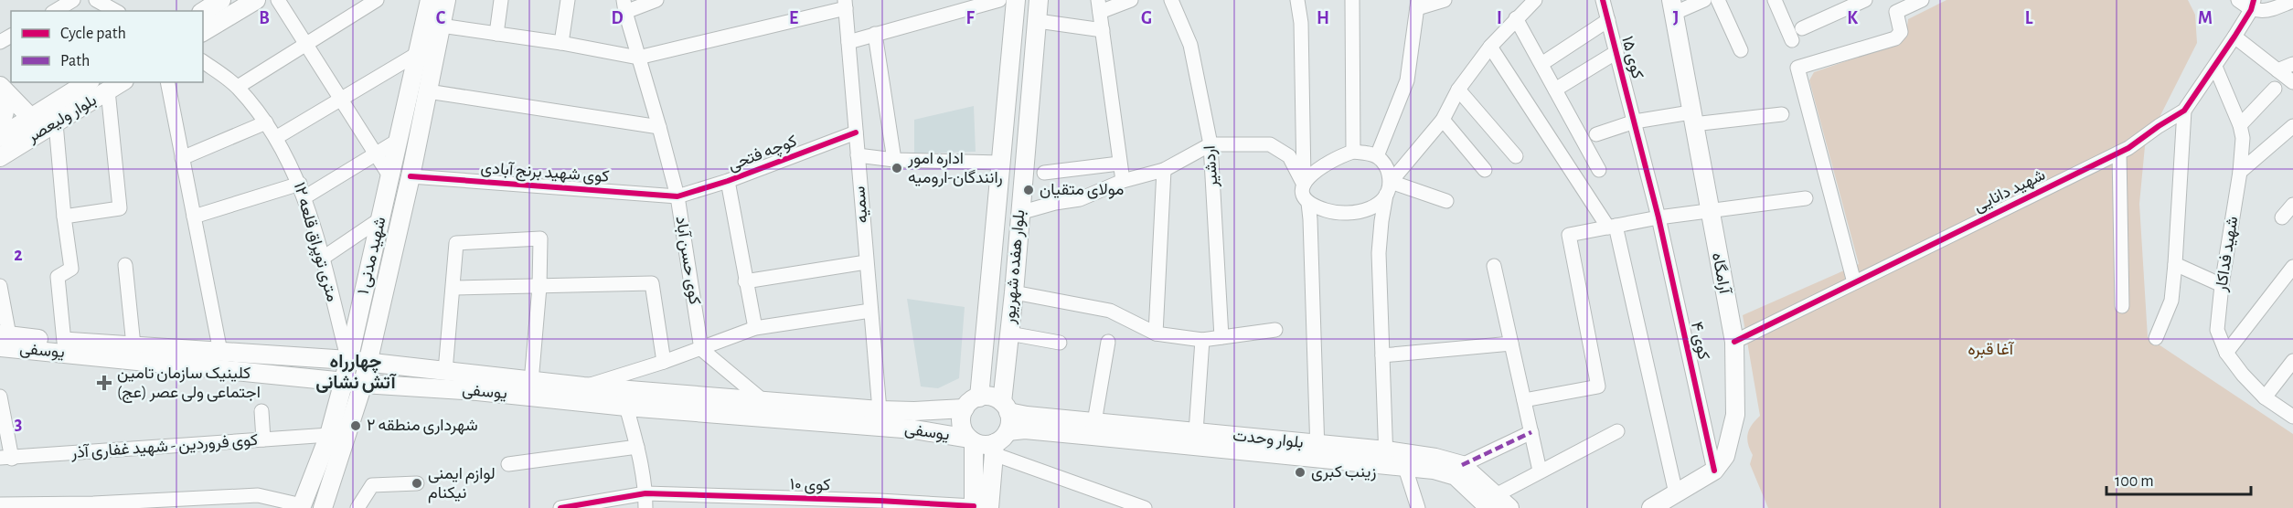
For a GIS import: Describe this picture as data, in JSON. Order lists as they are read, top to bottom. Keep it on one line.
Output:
{"streets":{"main road":["بلوار ولیعصر","شهید مدنی ۱","بلوار هفده شهریور","آرامگاه","یوسفی","بلوار وحدت"],"street":["کوی ۱۵","کوچه فتحی","اردشیر","کوی شهید برنج آبادی","شهید دانایی","سمیه","۱۲ متری توپراق قلعه","شهید فداکار","کوی حسن آباد","کوی ۴","کوی فروردین - شهید غفاری آذر","کوی ۱۰"]},"crossings":[["کوی ۱۵","کوی ۴"],["کوچه فتحی","کوی شهید برنج آبادی"],["کوچه فتحی","سمیه"],["کوچه فتحی","کوی حسن آباد"],["کوی شهید برنج آبادی","شهید مدنی ۱"],["کوی شهید برنج آبادی","کوی حسن آباد"],["شهید دانایی","شهید فداکار"],["شهید دانایی","آرامگاه"],["سمیه","یوسفی"],["۱۲ متری توپراق قلعه","شهید مدنی ۱"],["۱۲ متری توپراق قلعه","یوسفی"],["شهید مدنی ۱","یوسفی"],["شهید مدنی ۱","کوی فروردین - شهید غفاری آذر"],["بلوار هفده شهریور","یوسفی"],["بلوار هفده شهریور","بلوار وحدت"],["آرامگاه","کوی ۴"],["یوسفی","بلوار وحدت"]],"districts":["چهارراه آتش نشانی"],"parks":["آغا قبره"],"places":{"other":["اداره امور رانندگان-ارومیه","مولای متقیان","شهرداری منطقه ۲","زینب کبری","لوازم ایمنی نیکنام"],"health":["کلینیک سازمان تامین اجتماعی ولی عصر (عج)"]},"legend":["Cycle path","Path"],"scale_bar":"100 m","grid":{"columns":["B","C","D","E","F","G","H","I","J","K","L","M"],"rows":["2","3"]}}
